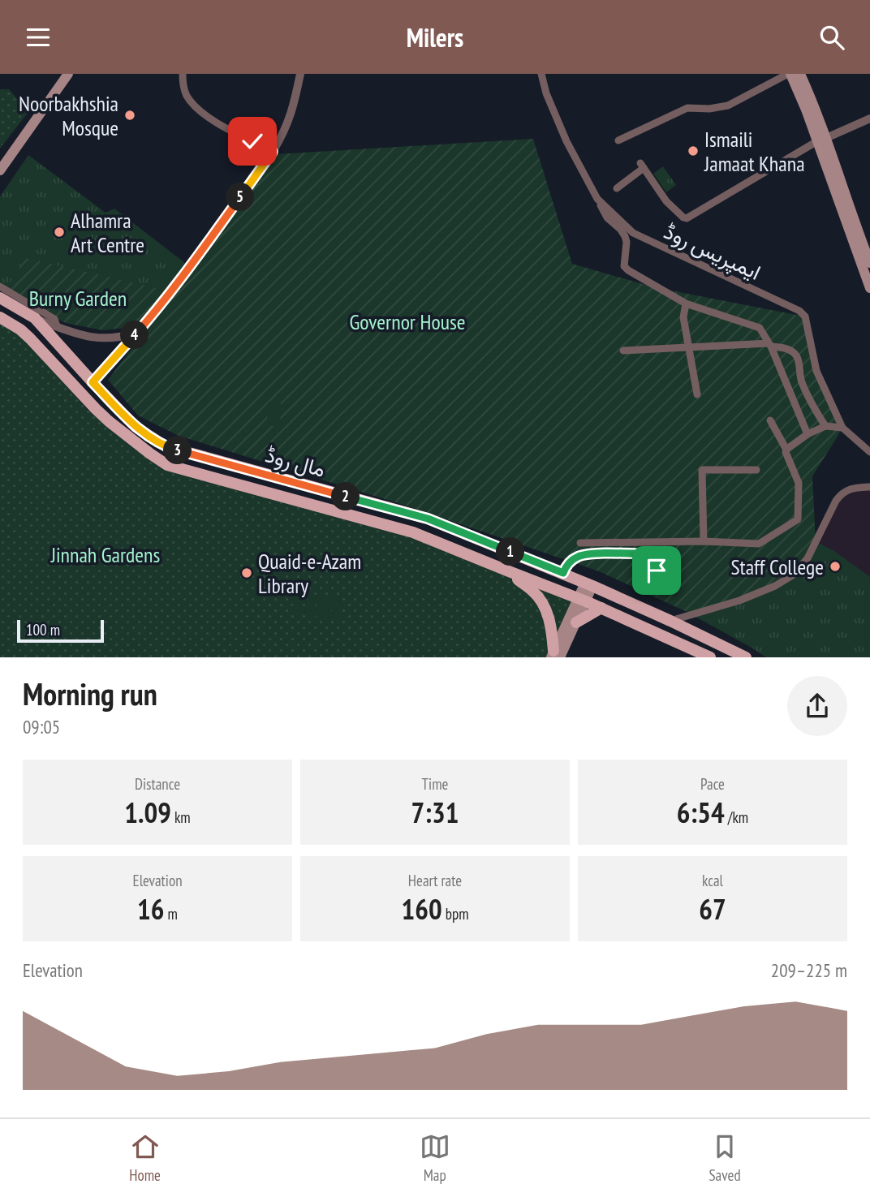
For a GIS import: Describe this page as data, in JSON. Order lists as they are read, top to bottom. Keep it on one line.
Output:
{"streets":{"main road":["مال روڈ"],"street":["ایمپریس روڈ"]},"parks":["Burny Garden","Governor House","Jinnah Gardens"],"places":["Noorbakhshia Mosque","Ismaili Jamaat Khana","Alhamra Art Centre","Staff College","Quaid-e-Azam Library"],"scale_bar":"100 m","page":{"header":"Milers","pins":["5","4","3","2","1"],"scale":"100 m","heading":["Morning run","09:05"],"stats":[["Distance","1.09 km"],["Time","7:31"],["Pace","6:54 /km"],["Elevation","16 m"],["Heart rate","160 bpm"],["kcal","67"]],"chart":["Elevation","209–225 m"],"tabs":["Home","Map","Saved"]}}
